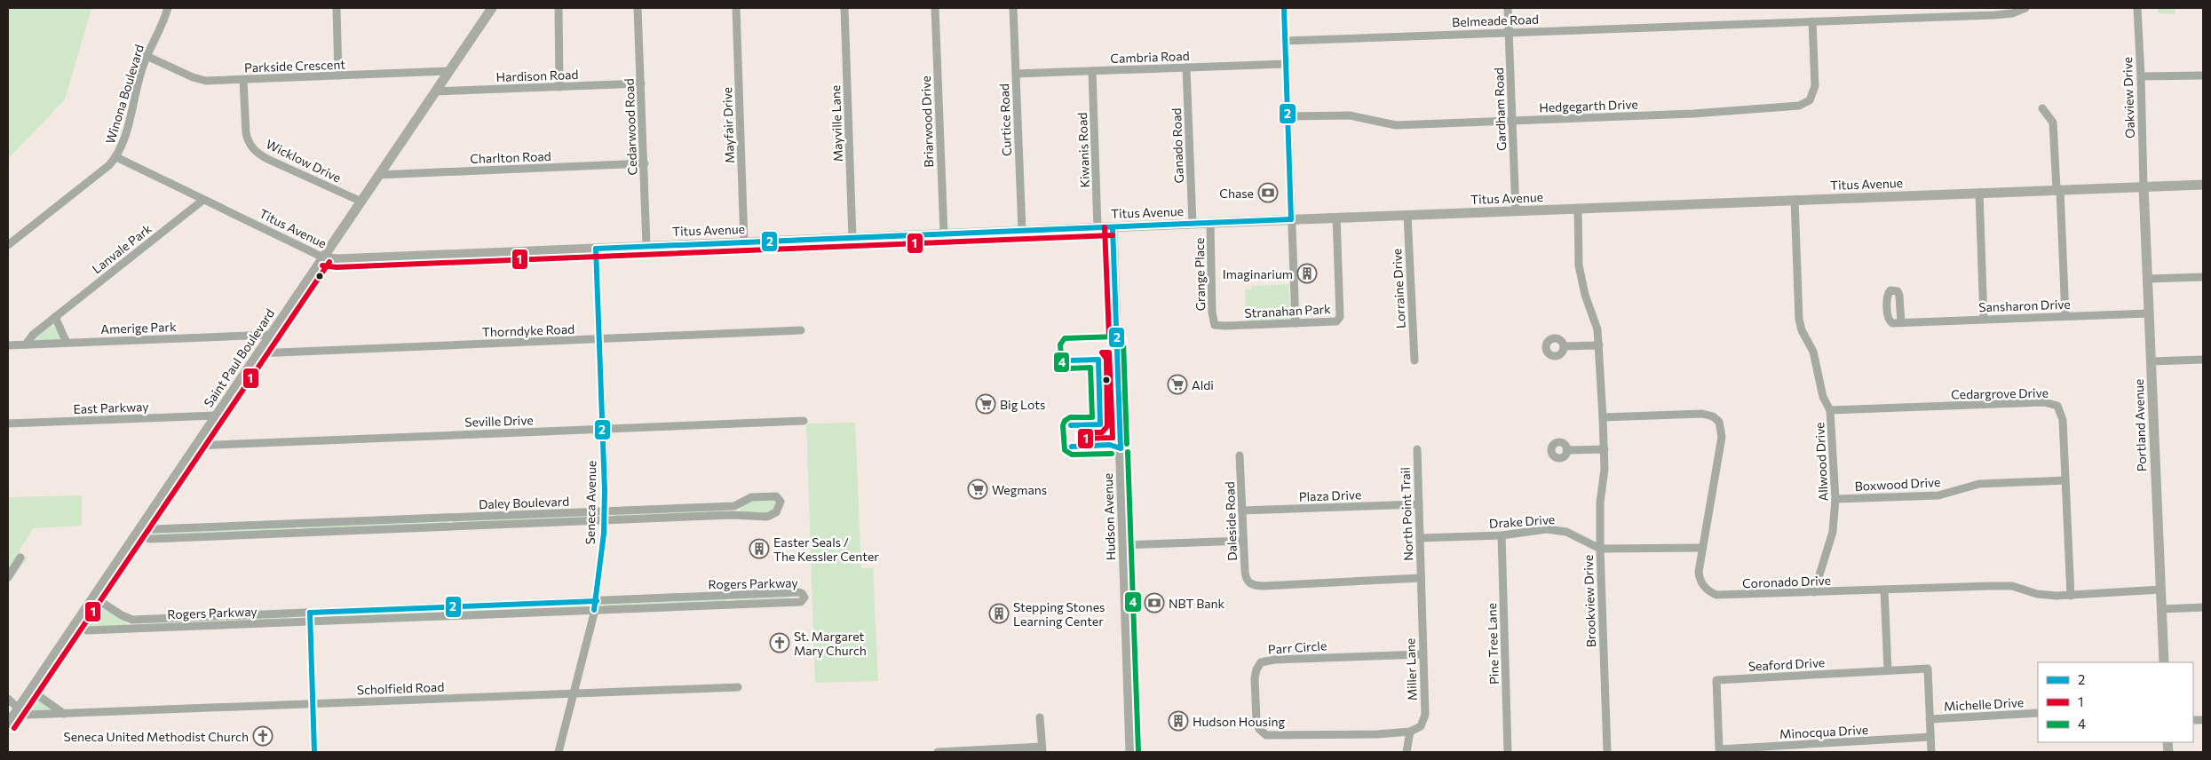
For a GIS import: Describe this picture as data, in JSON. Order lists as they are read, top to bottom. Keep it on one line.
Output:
{"streets":{"main road":["Titus Avenue","Saint Paul Boulevard","Portland Avenue","Hudson Avenue"],"street":["Belmeade Road","Cambria Road","Parkside Crescent","Hardison Road","Winona Boulevard","Oakview Drive","Hedgegarth Drive","Gardham Road","Curtice Road","Briarwood Drive","Mayville Lane","Mayfair Drive","Cedarwood Road","Ganado Road","Kiwanis Road","Charlton Road","Wicklow Drive","Lanvale Park","Grange Place","Lorraine Drive","Sansharon Drive","Stranahan Park","Amerige Park","Thorndyke Road","Cedargrove Drive","East Parkway","Seville Drive","Allwood Drive","Boxwood Drive","Plaza Drive","Daley Boulevard","Seneca Avenue","North Point Trail","Daleside Road","Drake Drive","Coronado Drive","Rogers Parkway","Brookview Drive","Pine Tree Lane","Parr Circle","Seaford Drive","Miller Lane","Scholfield Road","Michelle Drive","Minocqua Drive"]},"crossings":[["Belmeade Road","Hedgegarth Drive"],["Belmeade Road","Gardham Road"],["Cambria Road","Curtice Road"],["Cambria Road","Ganado Road"],["Cambria Road","Kiwanis Road"],["Parkside Crescent","Winona Boulevard"],["Parkside Crescent","Wicklow Drive"],["Parkside Crescent","Saint Paul Boulevard"],["Hardison Road","Cedarwood Road"],["Hardison Road","Saint Paul Boulevard"],["Winona Boulevard","Titus Avenue"],["Oakview Drive","Titus Avenue"],["Oakview Drive","Portland Avenue"],["Hedgegarth Drive","Gardham Road"],["Gardham Road","Titus Avenue"],["Curtice Road","Titus Avenue"],["Briarwood Drive","Titus Avenue"],["Mayville Lane","Titus Avenue"],["Mayfair Drive","Titus Avenue"],["Cedarwood Road","Charlton Road"],["Cedarwood Road","Titus Avenue"],["Ganado Road","Titus Avenue"],["Kiwanis Road","Titus Avenue"],["Charlton Road","Saint Paul Boulevard"],["Wicklow Drive","Saint Paul Boulevard"],["Titus Avenue","Lanvale Park"],["Titus Avenue","Grange Place"],["Titus Avenue","Lorraine Drive"],["Titus Avenue","Stranahan Park"],["Titus Avenue","Saint Paul Boulevard"],["Titus Avenue","Portland Avenue"],["Titus Avenue","Allwood Drive"],["Titus Avenue","Seneca Avenue"],["Titus Avenue","Hudson Avenue"],["Titus Avenue","Brookview Drive"],["Lanvale Park","Amerige Park"],["Grange Place","Stranahan Park"],["Sansharon Drive","Portland Avenue"],["Amerige Park","Saint Paul Boulevard"],["Thorndyke Road","Saint Paul Boulevard"],["Thorndyke Road","Seneca Avenue"],["Saint Paul Boulevard","East Parkway"],["Saint Paul Boulevard","Seville Drive"],["Saint Paul Boulevard","Daley Boulevard"],["Saint Paul Boulevard","Rogers Parkway"],["Saint Paul Boulevard","Scholfield Road"],["Cedargrove Drive","Allwood Drive"],["Cedargrove Drive","Boxwood Drive"],["Cedargrove Drive","Coronado Drive"],["Seville Drive","Seneca Avenue"],["Portland Avenue","Coronado Drive"],["Allwood Drive","Boxwood Drive"],["Allwood Drive","Coronado Drive"],["Plaza Drive","North Point Trail"],["Plaza Drive","Daleside Road"],["Daley Boulevard","Seneca Avenue"],["Seneca Avenue","Rogers Parkway"],["Seneca Avenue","Scholfield Road"],["North Point Trail","Daleside Road"],["North Point Trail","Drake Drive"],["North Point Trail","Miller Lane"],["Daleside Road","Miller Lane"],["Drake Drive","Coronado Drive"],["Drake Drive","Brookview Drive"],["Drake Drive","Pine Tree Lane"],["Coronado Drive","Brookview Drive"],["Parr Circle","Miller Lane"],["Seaford Drive","Michelle Drive"],["Seaford Drive","Minocqua Drive"]],"places":{"bank":["Chase","NBT Bank"],"building":["Imaginarium","Easter Seals / The Kessler Center","Stepping Stones Learning Center","Hudson Housing"],"supermarket":["Aldi","Big Lots","Wegmans"],"church":["St. Margaret Mary Church","Seneca United Methodist Church"]},"lines":["transit line 2","transit line 1","transit line 4"],"legend":["2","1","4"]}
